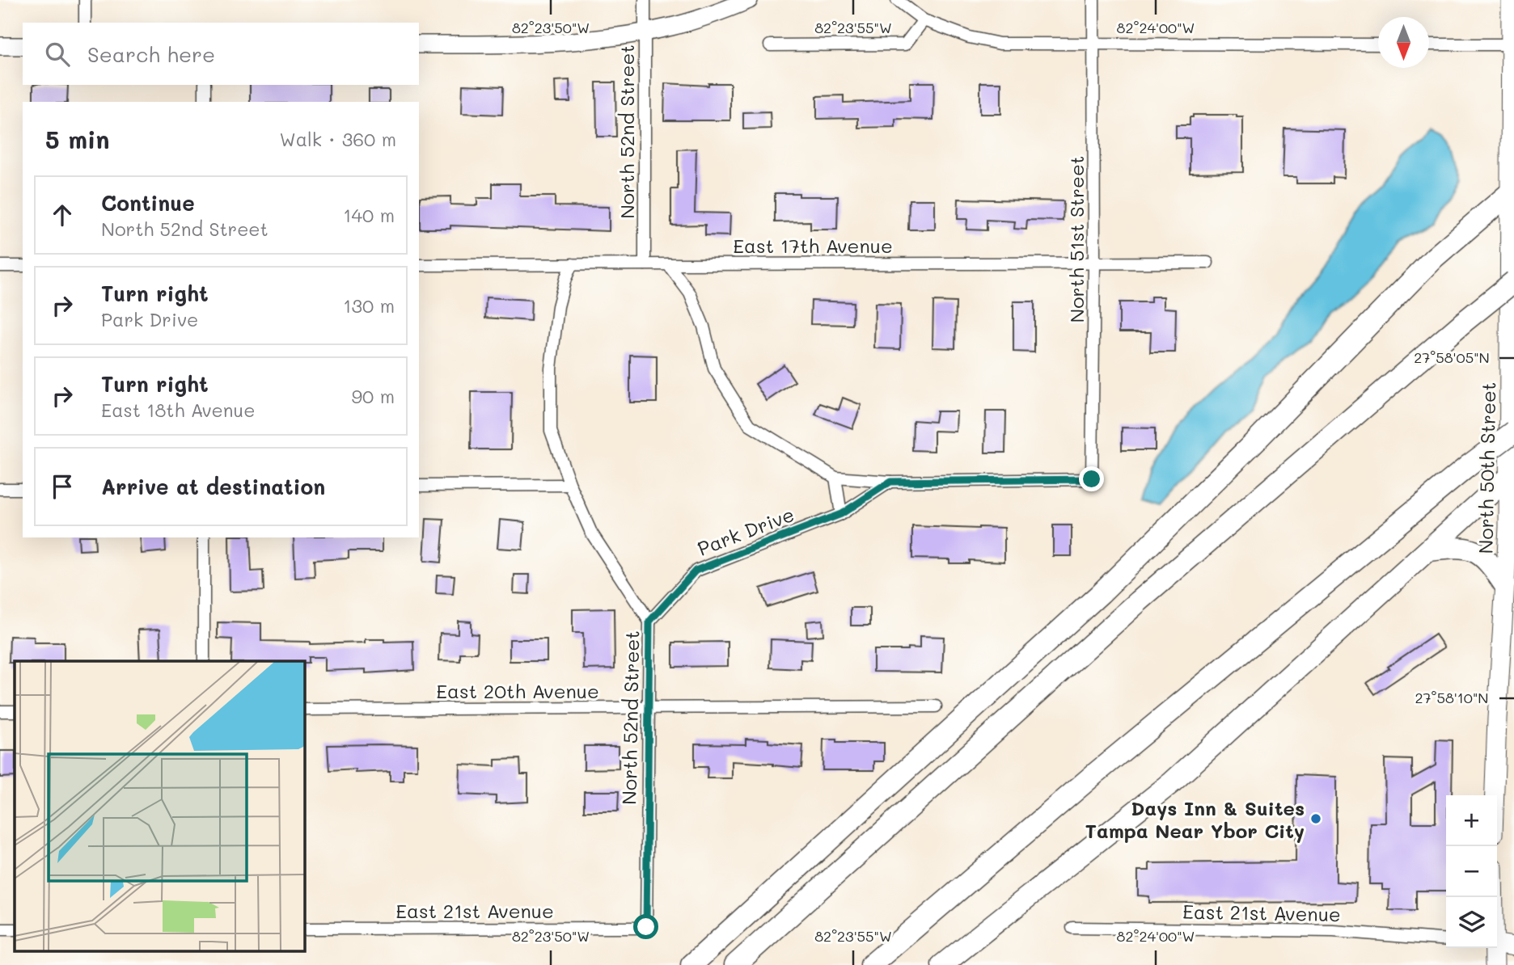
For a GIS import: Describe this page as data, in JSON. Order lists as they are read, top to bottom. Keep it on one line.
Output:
{"streets":{"main road":["North 50th Street"],"street":["North 52nd Street","North 51st Street","East 17th Avenue","Park Drive","East 20th Avenue","East 21st Avenue"]},"crossings":[["North 52nd Street","East 17th Avenue"],["North 52nd Street","Park Drive"],["North 52nd Street","East 20th Avenue"],["North 52nd Street","East 21st Avenue"],["North 51st Street","East 17th Avenue"],["North 51st Street","Park Drive"]],"places":["Days Inn & Suites Tampa Near Ybor City"],"north":"bottom","page":{"search":"Search here","heading":["5 min","Walk · 360 m"],"list":[["Continue","North 52nd Street","140 m"],["Turn right","Park Drive","130 m"],["Turn right","East 18th Avenue","90 m"],"Arrive at destination"],"map_buttons":["+","−"]},"coordinates":["82°23'50\"W","82°23'55\"W","82°24'00\"W","27°58'05\"N","27°58'10\"N"]}
